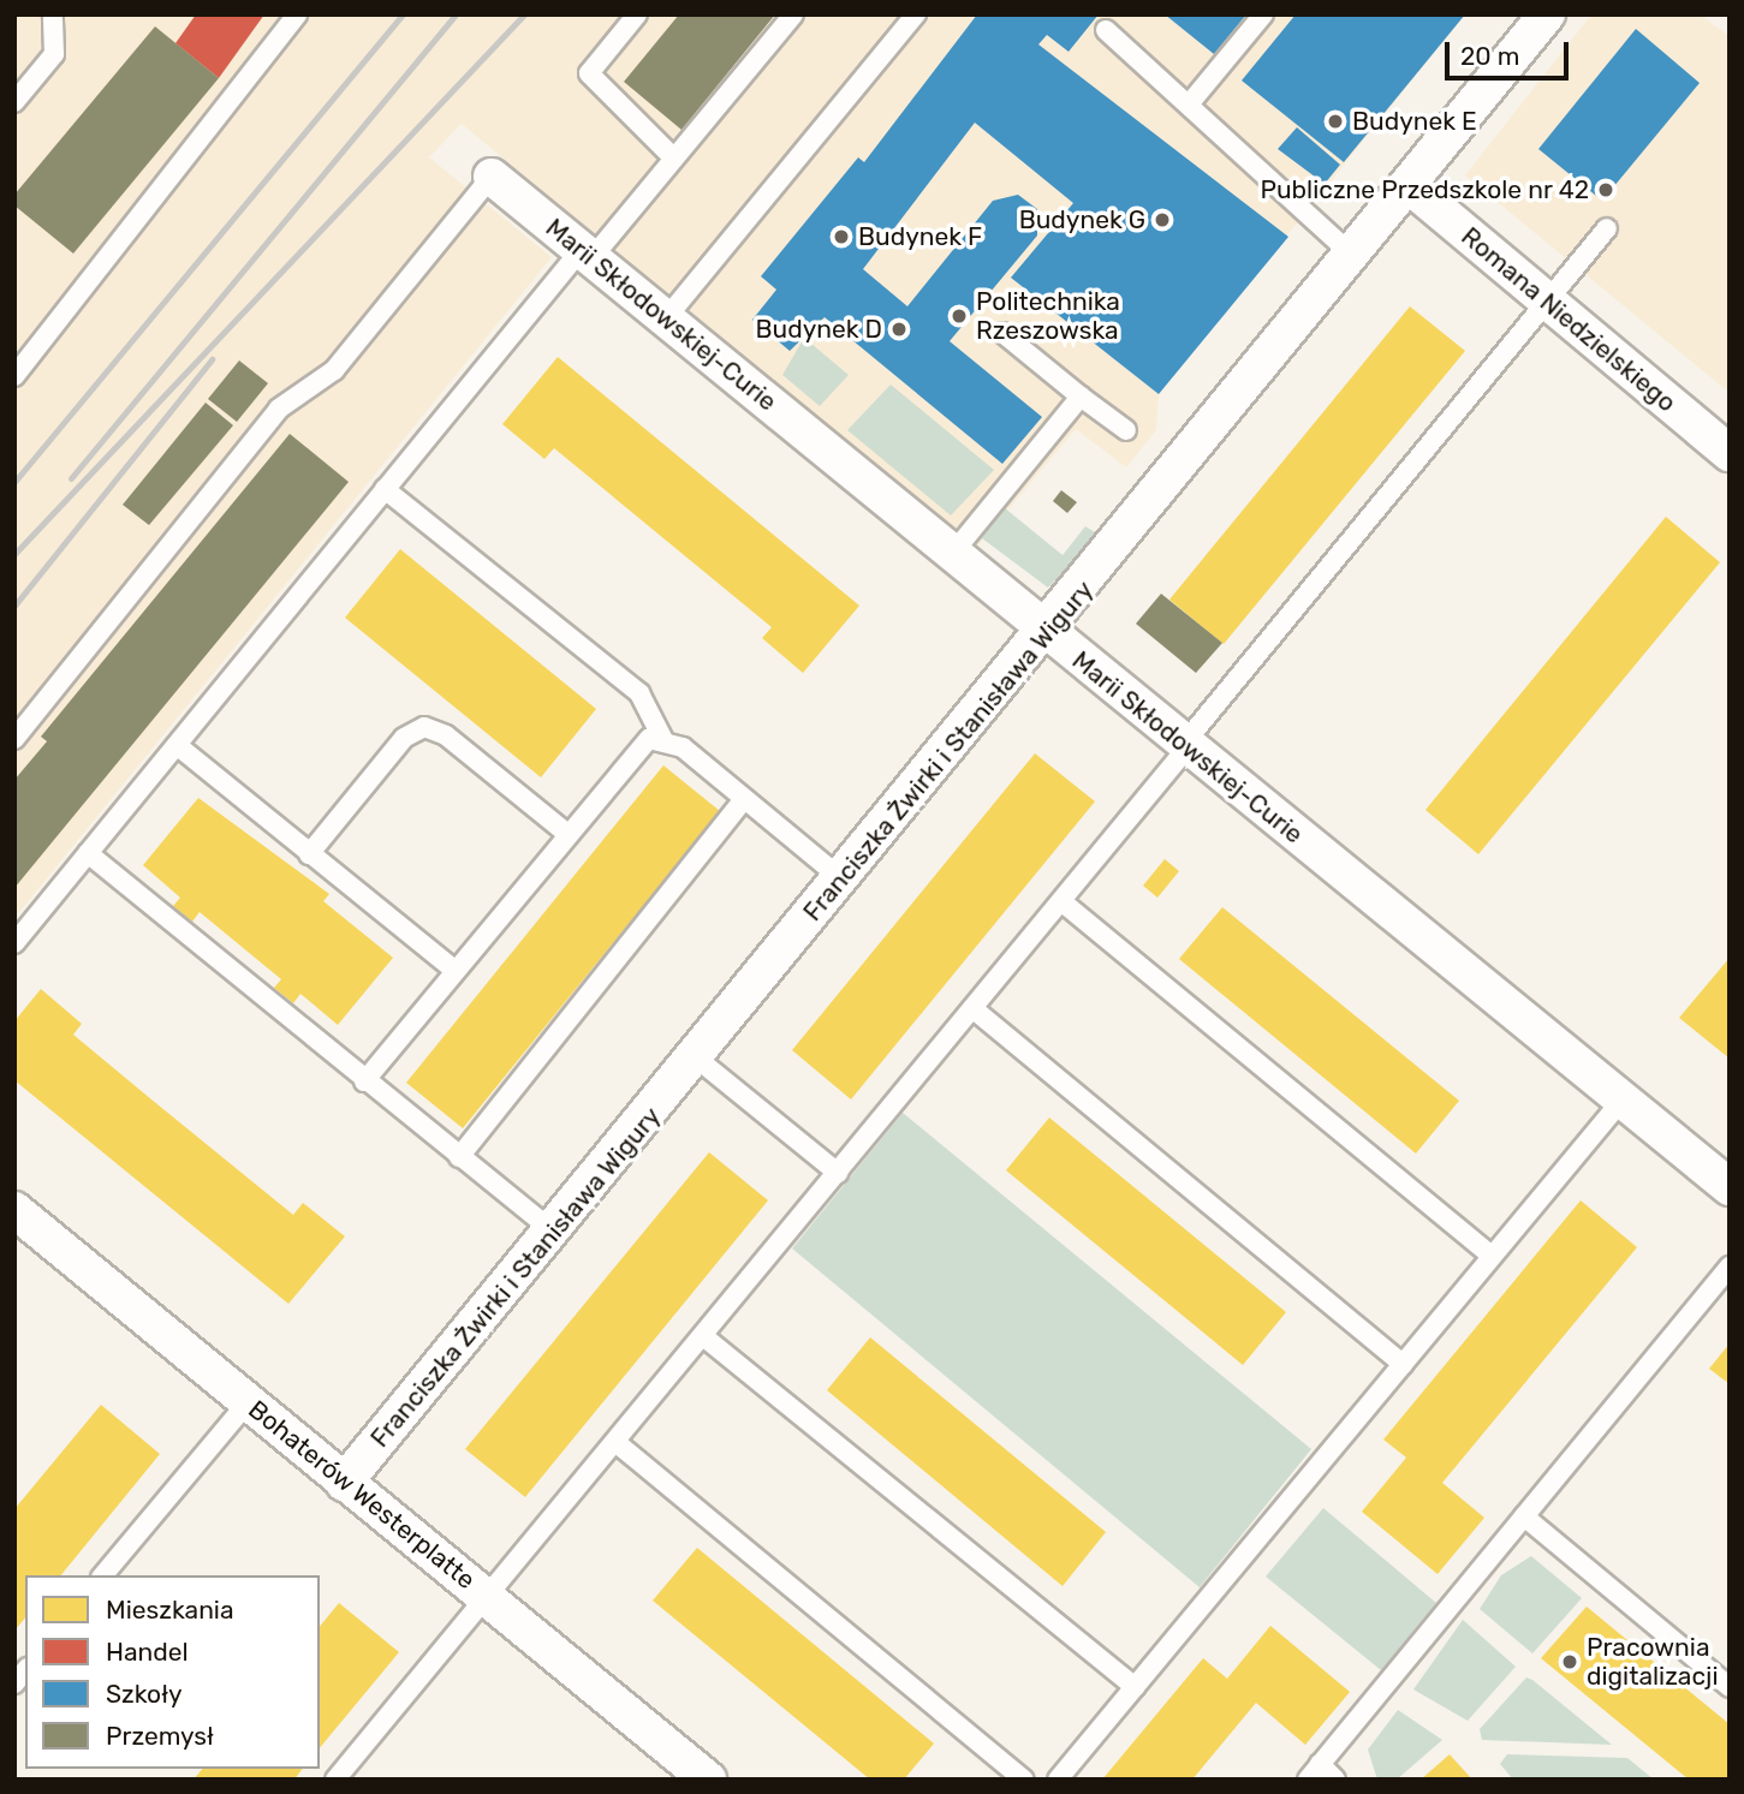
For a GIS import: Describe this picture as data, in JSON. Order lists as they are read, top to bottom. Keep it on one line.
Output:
{"streets":{"street":["Marii Skłodowskiej-Curie","Romana Niedzielskiego","Franciszka Żwirki i Stanisława Wigury","Bohaterów Westerplatte"]},"crossings":[["Marii Skłodowskiej-Curie","Franciszka Żwirki i Stanisława Wigury"],["Romana Niedzielskiego","Franciszka Żwirki i Stanisława Wigury"],["Franciszka Żwirki i Stanisława Wigury","Bohaterów Westerplatte"]],"places":["Budynek E","Publiczne Przedszkole nr 42","Budynek G","Budynek F","Politechnika Rzeszowska","Budynek D","Pracownia digitalizacji"],"legend":["Mieszkania","Handel","Szkoły","Przemysł"],"scale_bar":"20 m"}
